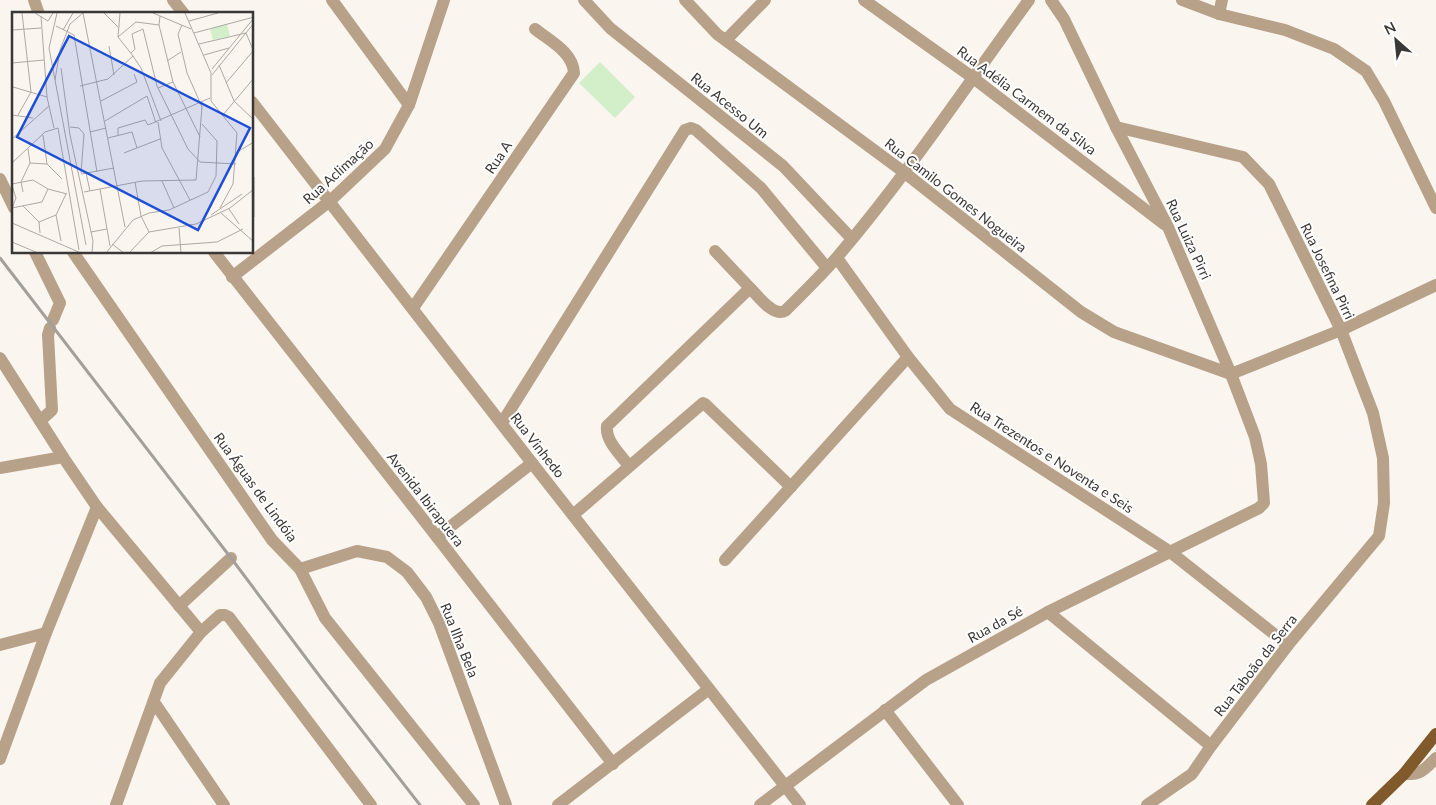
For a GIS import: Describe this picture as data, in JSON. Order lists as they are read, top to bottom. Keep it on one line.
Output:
{"streets":{"street":["Rua Adélia Carmem da Silva","Rua Acesso Um","Rua A","Rua Aclimação","Rua Camilo Gomes Nogueira","Rua Luiza Pirri","Rua Josefina Pirri","Rua Vinhedo","Rua Trezentos e Noventa e Seis","Rua Águas de Lindóia","Avenida Ibirapuera","Rua da Sé","Rua Ilha Bela","Rua Taboão da Serra"]},"crossings":[["Rua Adélia Carmem da Silva","Rua Luiza Pirri"],["Rua A","Rua Vinhedo"],["Rua Aclimação","Rua Vinhedo"],["Rua Aclimação","Avenida Ibirapuera"],["Rua Camilo Gomes Nogueira","Rua Luiza Pirri"],["Rua Luiza Pirri","Rua Josefina Pirri"],["Rua Luiza Pirri","Rua da Sé"],["Rua Josefina Pirri","Rua Taboão da Serra"],["Rua Vinhedo","Rua da Sé"],["Rua Trezentos e Noventa e Seis","Rua da Sé"],["Rua Trezentos e Noventa e Seis","Rua Taboão da Serra"],["Rua Águas de Lindóia","Rua Ilha Bela"]],"north":"top left"}
